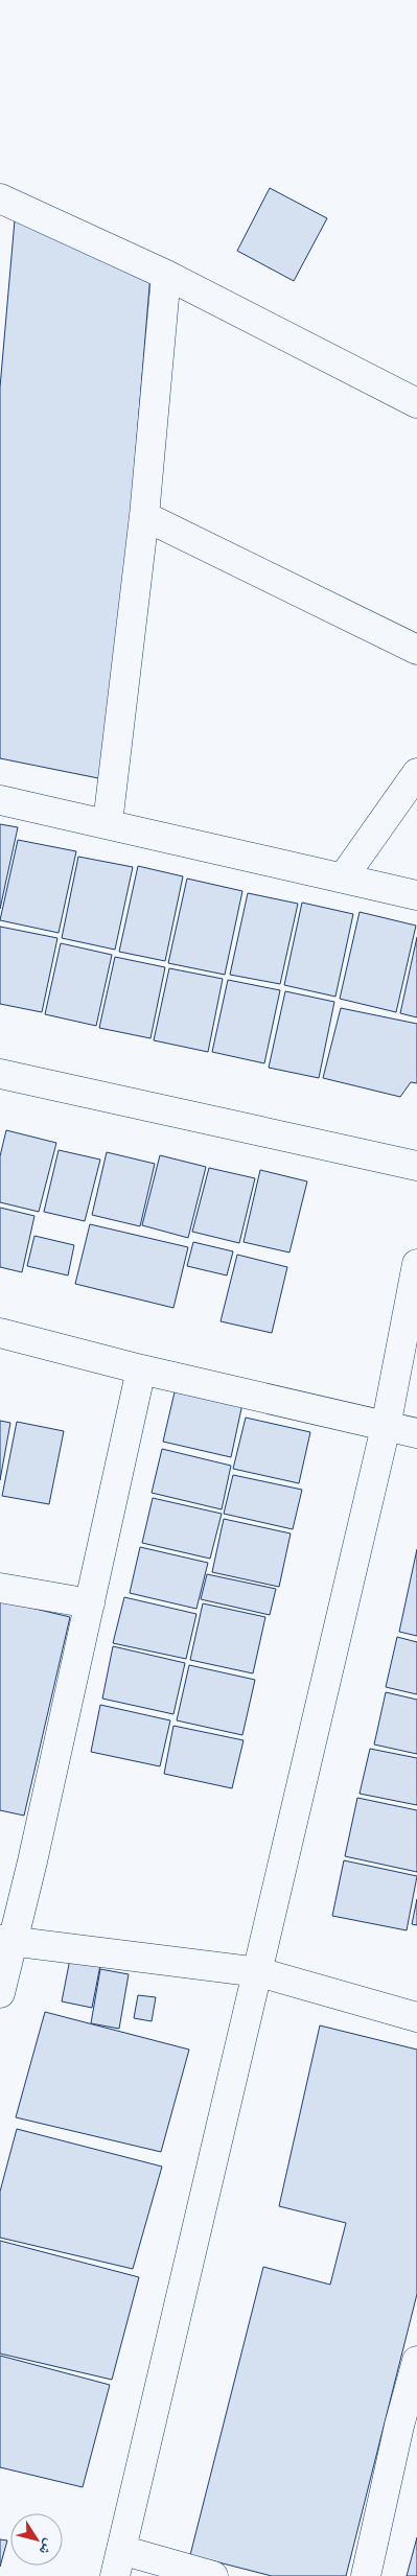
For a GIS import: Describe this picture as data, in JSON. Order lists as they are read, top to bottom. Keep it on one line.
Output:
{"north":"bottom right"}
